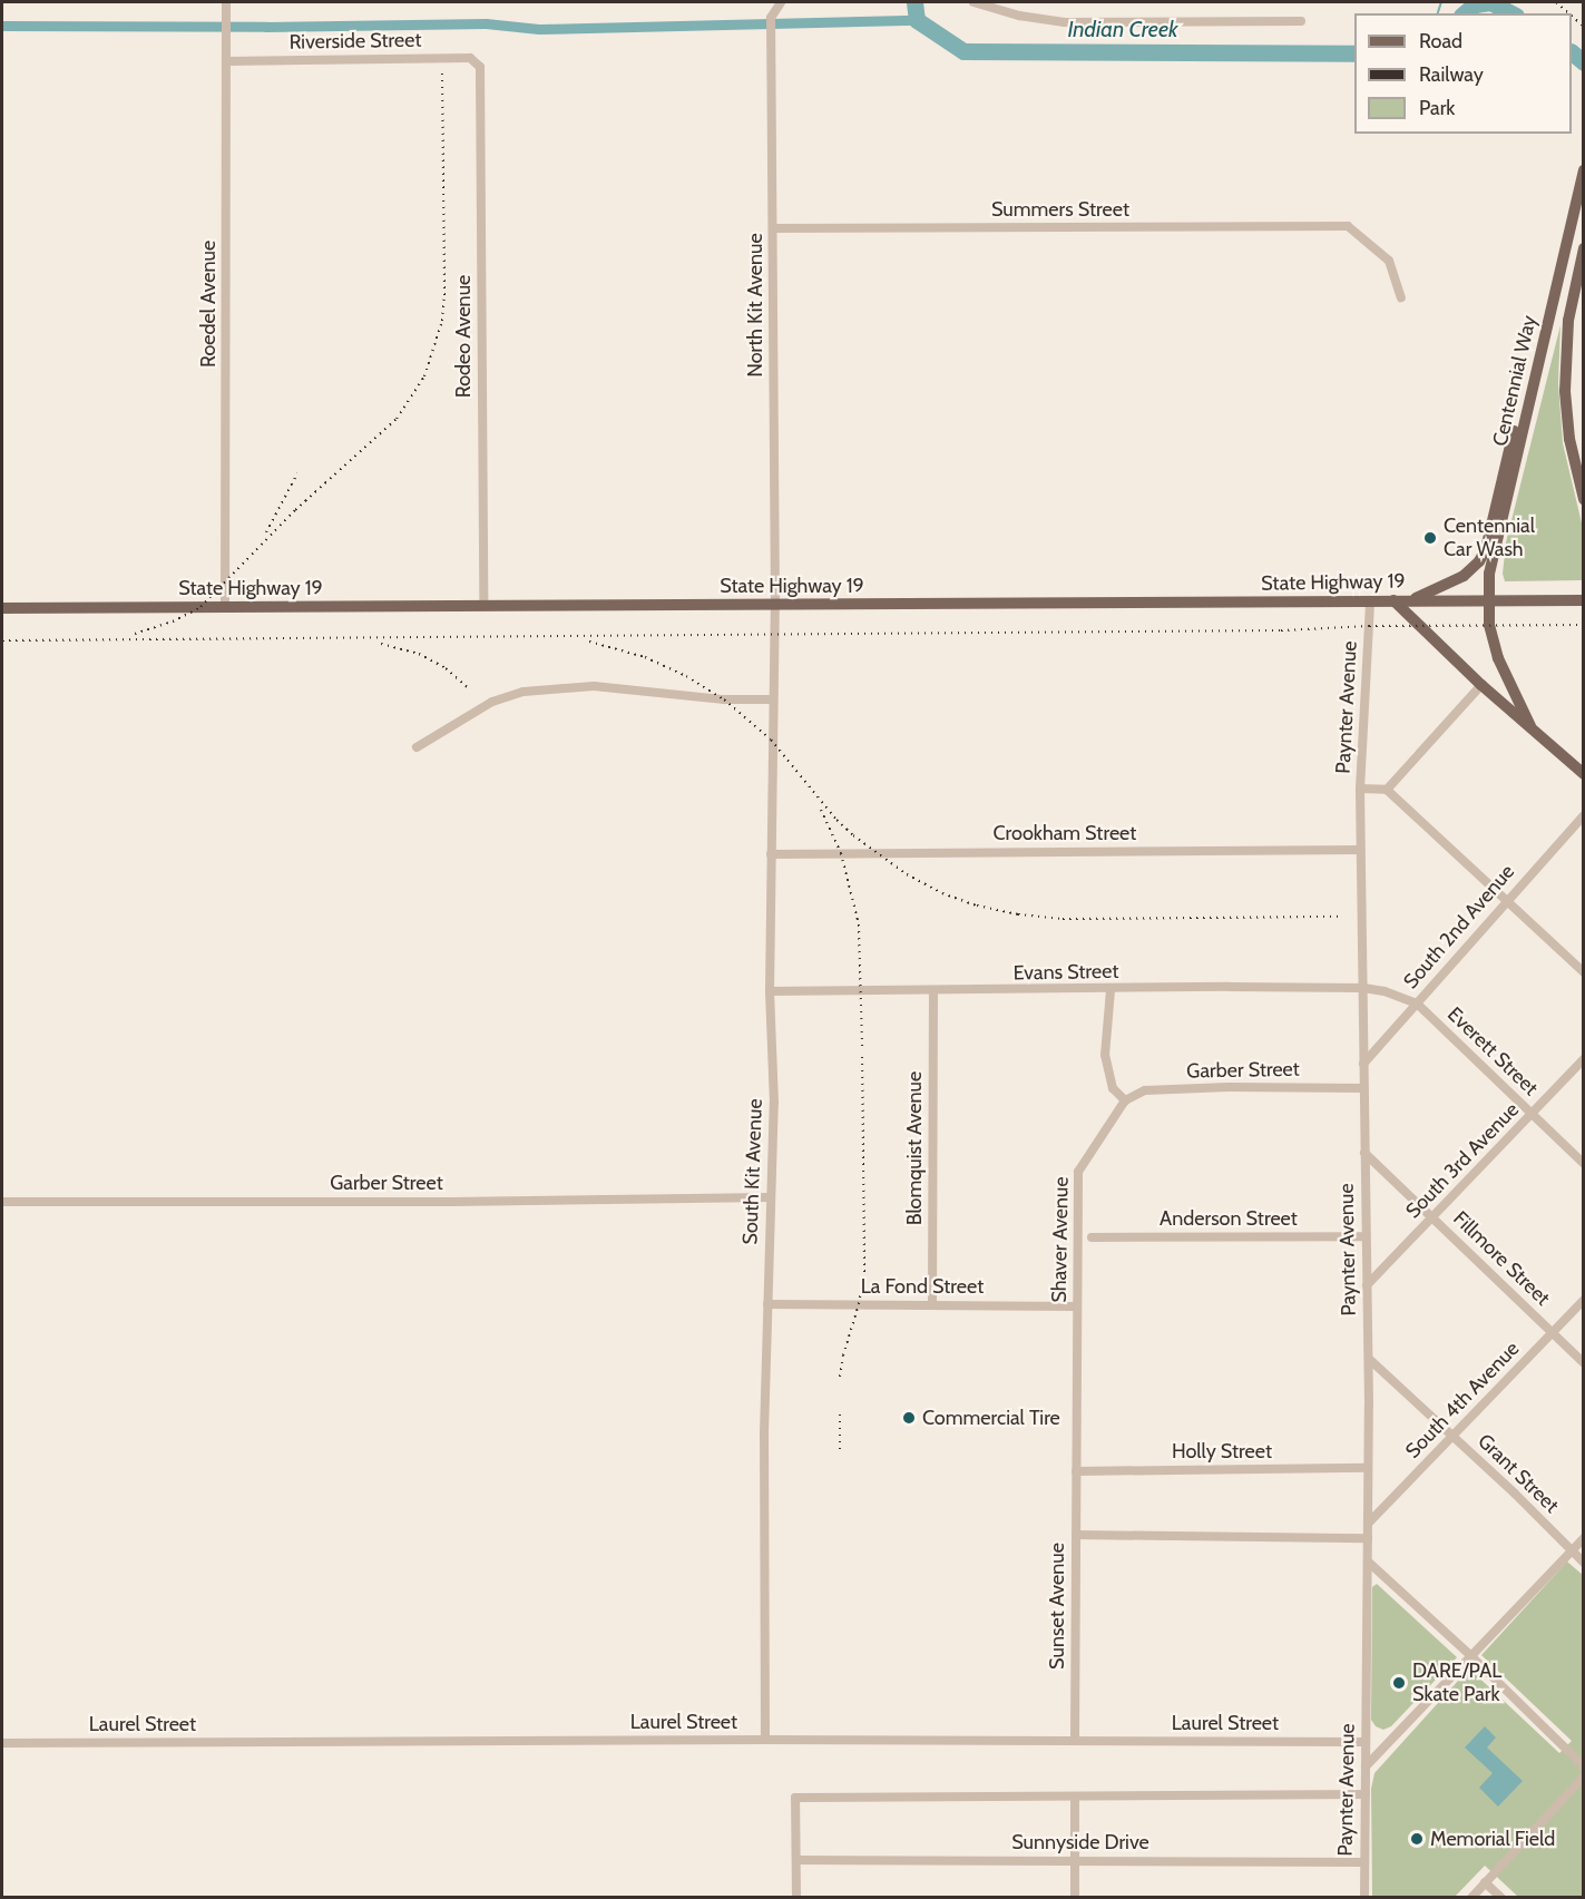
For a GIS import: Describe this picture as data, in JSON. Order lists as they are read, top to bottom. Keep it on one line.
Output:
{"streets":{"main road":["Centennial Way","State Highway 19"],"street":["Riverside Street","Summers Street","Roedel Avenue","North Kit Avenue","Rodeo Avenue","Paynter Avenue","Crookham Street","South 2nd Avenue","Evans Street","Everett Street","Garber Street","Blomquist Avenue","South 3rd Avenue","South Kit Avenue","Anderson Street","Shaver Avenue","Fillmore Street","La Fond Street","South 4th Avenue","Holly Street","Grant Street","Sunset Avenue","Laurel Street","Sunnyside Drive"]},"crossings":[["Riverside Street","Roedel Avenue"],["Riverside Street","Rodeo Avenue"],["Summers Street","North Kit Avenue"],["Roedel Avenue","State Highway 19"],["North Kit Avenue","State Highway 19"],["North Kit Avenue","South Kit Avenue"],["Rodeo Avenue","State Highway 19"],["Centennial Way","State Highway 19"],["State Highway 19","Paynter Avenue"],["State Highway 19","South Kit Avenue"],["Paynter Avenue","Crookham Street"],["Paynter Avenue","South 2nd Avenue"],["Paynter Avenue","Evans Street"],["Paynter Avenue","Everett Street"],["Paynter Avenue","Garber Street"],["Paynter Avenue","South 3rd Avenue"],["Paynter Avenue","Anderson Street"],["Paynter Avenue","Fillmore Street"],["Paynter Avenue","South 4th Avenue"],["Paynter Avenue","Holly Street"],["Paynter Avenue","Grant Street"],["Paynter Avenue","Laurel Street"],["Paynter Avenue","Sunnyside Drive"],["Crookham Street","South Kit Avenue"],["South 2nd Avenue","Everett Street"],["Evans Street","Everett Street"],["Evans Street","Blomquist Avenue"],["Evans Street","South Kit Avenue"],["Everett Street","South 3rd Avenue"],["Garber Street","South Kit Avenue"],["Garber Street","Shaver Avenue"],["Blomquist Avenue","La Fond Street"],["South 3rd Avenue","Fillmore Street"],["South Kit Avenue","La Fond Street"],["South Kit Avenue","Laurel Street"],["Shaver Avenue","La Fond Street"],["Shaver Avenue","Holly Street"],["Shaver Avenue","Sunset Avenue"],["Fillmore Street","South 4th Avenue"],["South 4th Avenue","Grant Street"],["Holly Street","Sunset Avenue"],["Sunset Avenue","Laurel Street"]],"water":["Indian Creek"],"places":["Centennial Car Wash","Commercial Tire","DARE/PAL Skate Park","Memorial Field"],"legend":["Road","Railway","Park"]}
